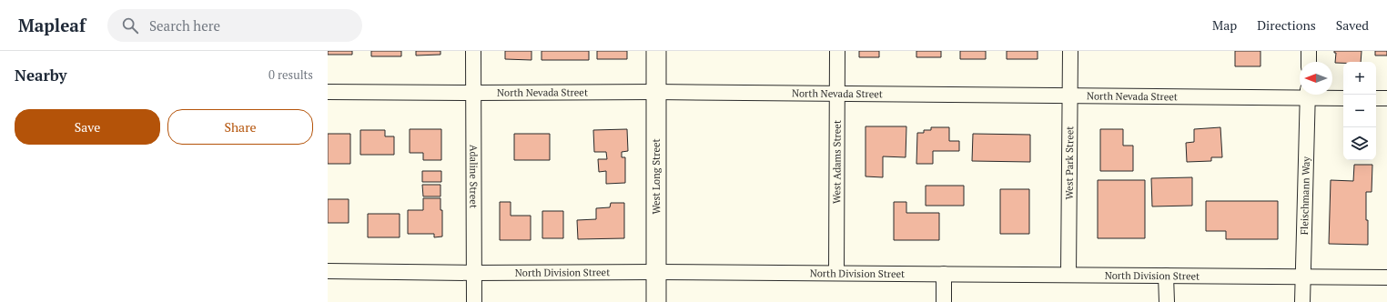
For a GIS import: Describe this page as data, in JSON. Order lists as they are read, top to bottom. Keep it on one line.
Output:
{"streets":{"street":["North Nevada Street","West Adams Street","West Park Street","Adaline Street","West Long Street","Fleischmann Way","North Division Street"]},"crossings":[["North Nevada Street","West Adams Street"],["North Nevada Street","West Park Street"],["North Nevada Street","Adaline Street"],["North Nevada Street","West Long Street"],["West Adams Street","North Division Street"],["West Park Street","North Division Street"],["Adaline Street","North Division Street"],["West Long Street","North Division Street"],["Fleischmann Way","North Division Street"]],"north":"left","page":{"header":"Mapleaf","search":"Search here","nav":["Map","Directions","Saved"],"heading":["Nearby","0 results"],"map_buttons":["+","−"],"buttons":["Save","Share"]}}
